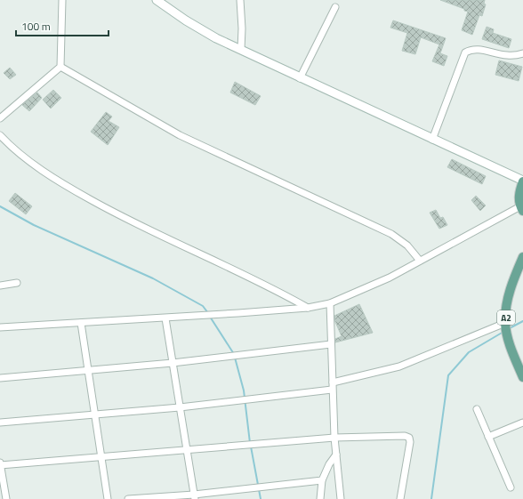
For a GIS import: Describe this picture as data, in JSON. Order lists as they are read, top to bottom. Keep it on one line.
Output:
{"streets":{"main road":["A2"]},"scale_bar":"100 m"}
